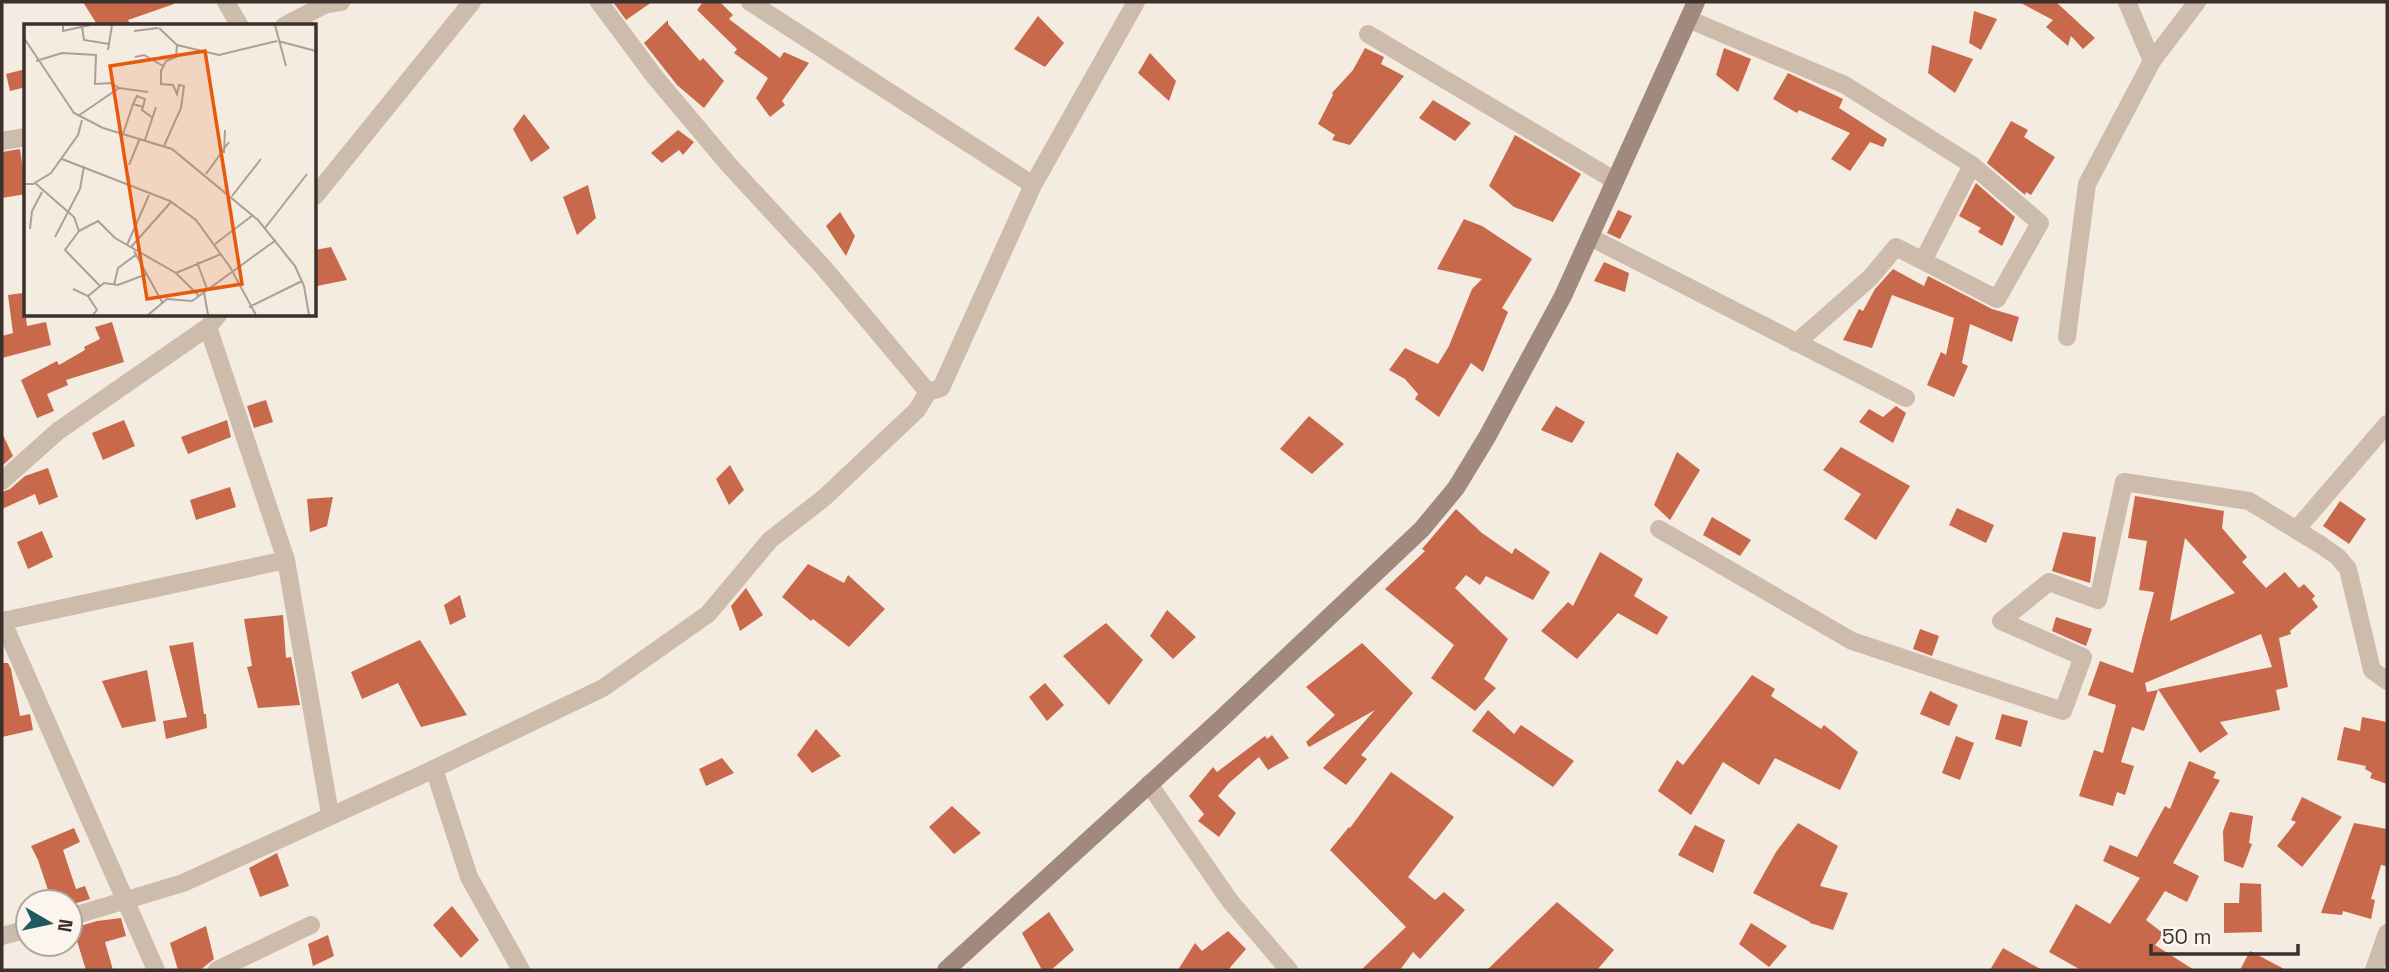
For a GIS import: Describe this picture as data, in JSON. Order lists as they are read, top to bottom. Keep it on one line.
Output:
{"scale_bar":"50 m","north":"right"}
